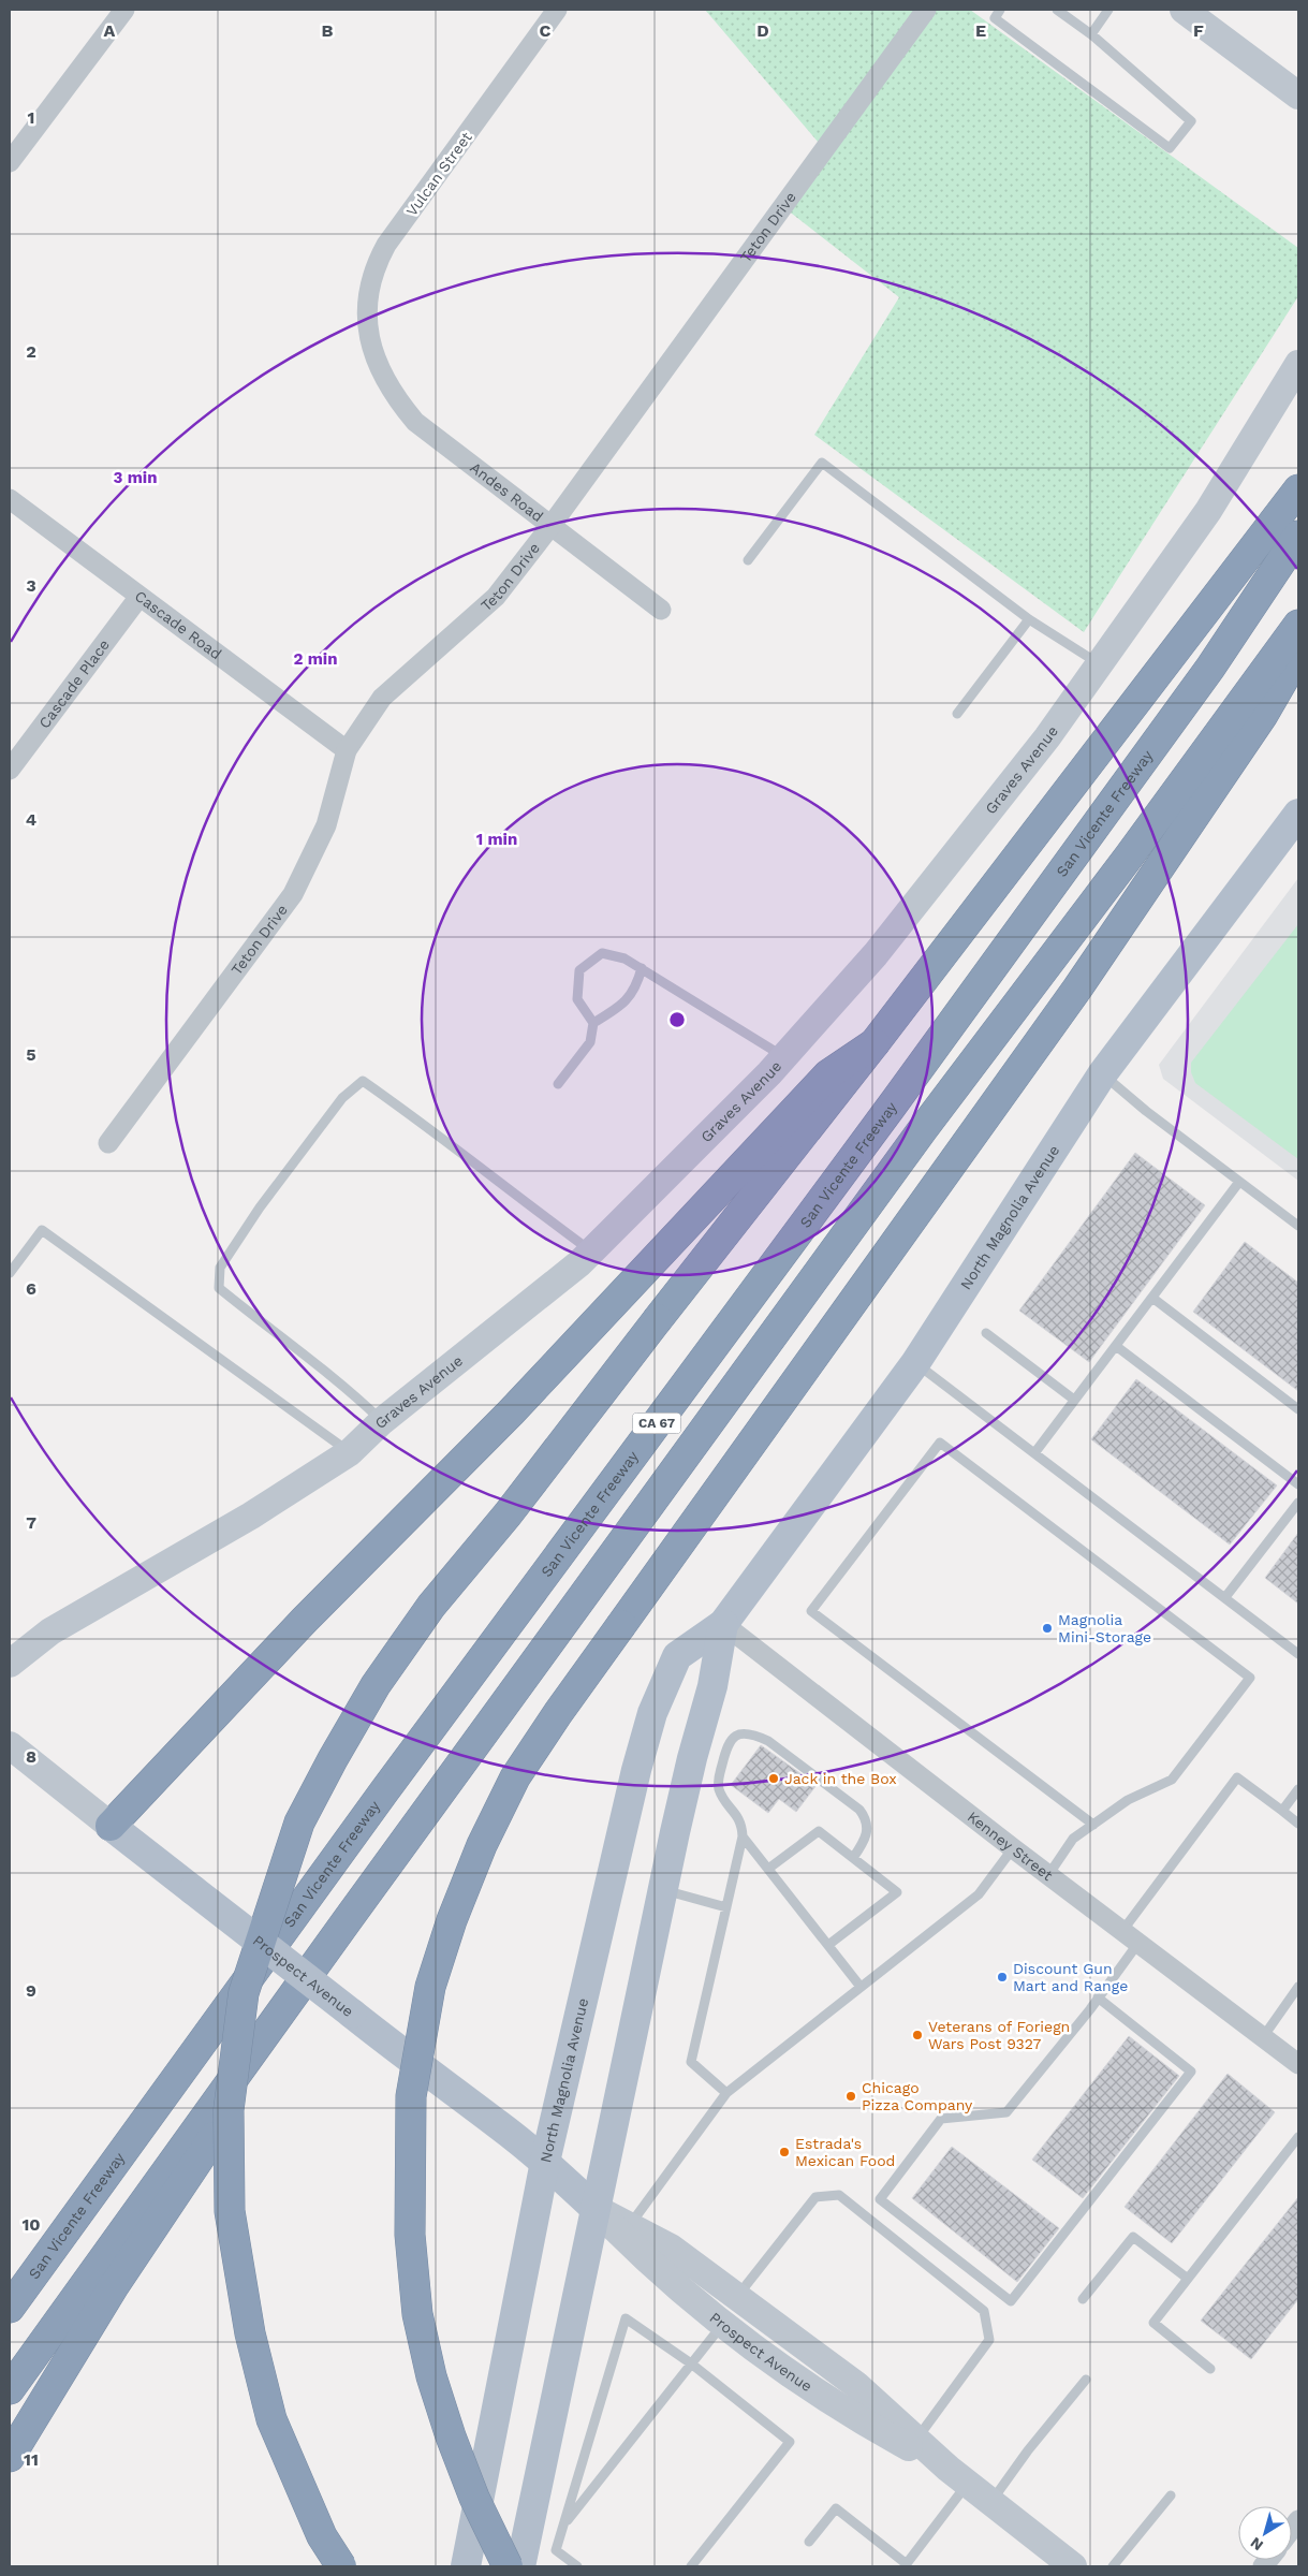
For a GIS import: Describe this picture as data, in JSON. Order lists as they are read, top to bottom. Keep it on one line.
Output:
{"streets":{"highway":["San Vicente Freeway","CA 67"],"main road":["Graves Avenue","North Magnolia Avenue","Prospect Avenue"],"street":["Vulcan Street","Teton Drive","Andes Road","Cascade Road","Cascade Place","Kenney Street"]},"crossings":[["Vulcan Street","Andes Road"],["Teton Drive","Andes Road"],["Teton Drive","Cascade Road"],["Cascade Road","Cascade Place"],["North Magnolia Avenue","Kenney Street"],["North Magnolia Avenue","Prospect Avenue"]],"places":["Magnolia Mini-Storage","Jack in the Box","Discount Gun Mart and Range","Veterans of Foriegn Wars Post 9327","Chicago Pizza Company","Estrada's Mexican Food"],"north":"bottom left","grid":{"columns":["A","B","C","D","E","F"],"rows":["1","2","3","4","5","6","7","8","9","10","11"]},"rings":["3 min","2 min","1 min"]}
